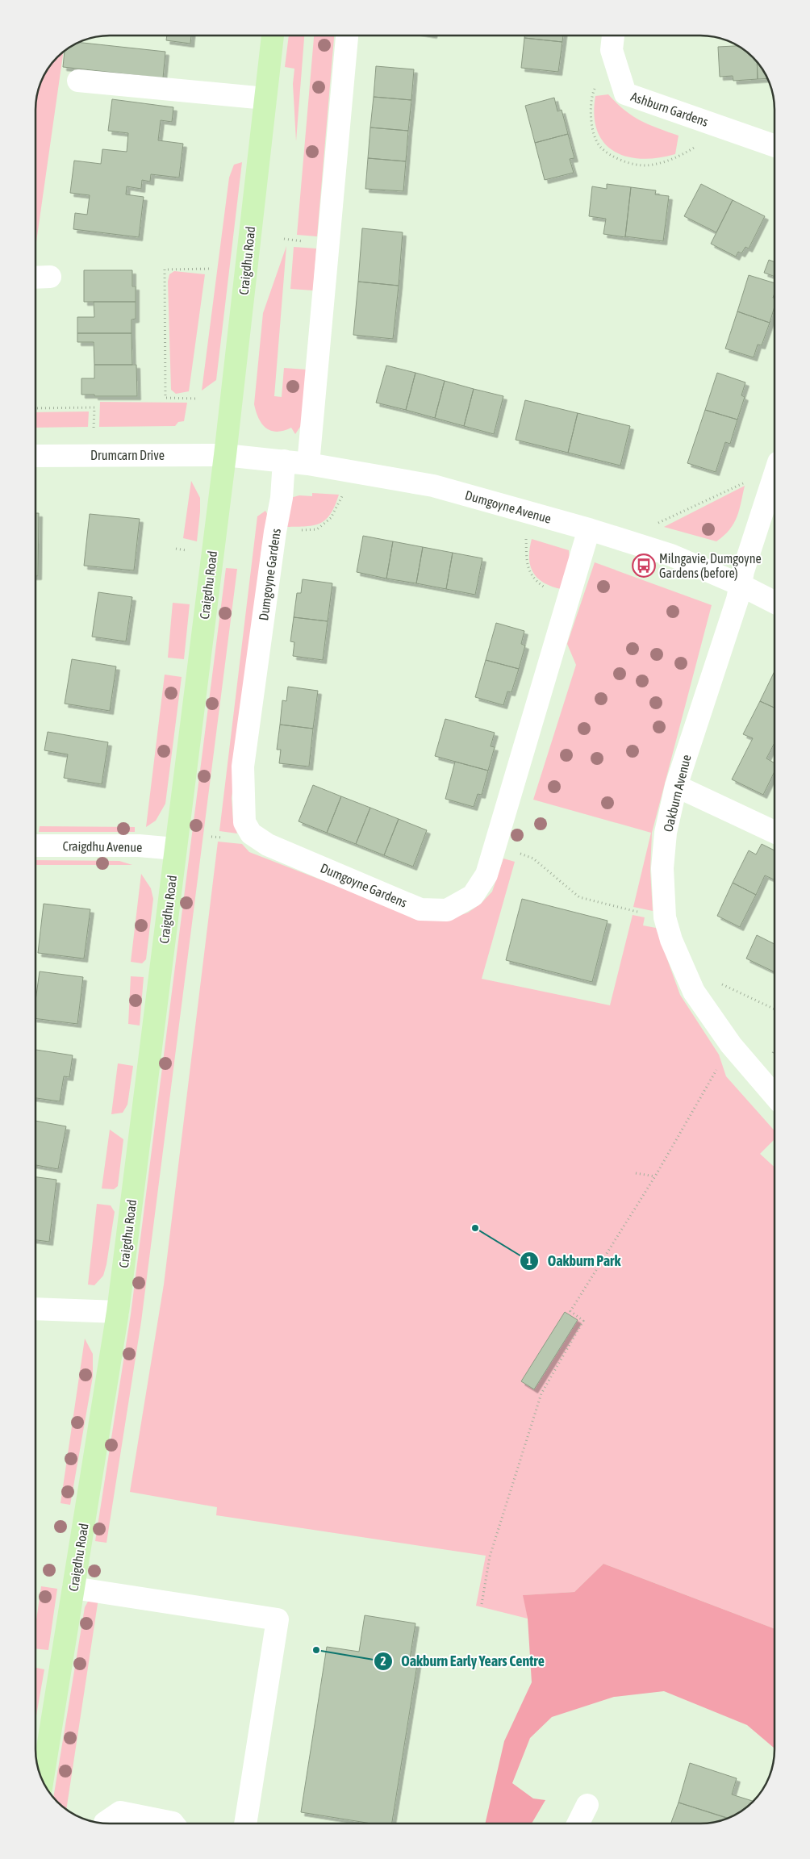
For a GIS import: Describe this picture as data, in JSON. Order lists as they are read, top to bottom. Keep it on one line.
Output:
{"streets":{"main road":["Craigdhu Road"],"street":["Ashburn Gardens","Drumcarn Drive","Dumgoyne Avenue","Dumgoyne Gardens","Oakburn Avenue","Craigdhu Avenue"]},"crossings":[["Craigdhu Road","Drumcarn Drive"],["Craigdhu Road","Dumgoyne Avenue"],["Craigdhu Road","Craigdhu Avenue"],["Drumcarn Drive","Dumgoyne Avenue"],["Dumgoyne Avenue","Dumgoyne Gardens"],["Dumgoyne Avenue","Oakburn Avenue"]],"places":{"bus stop":["Milngavie, Dumgoyne Gardens (before)"],"other":["Oakburn Park","Oakburn Early Years Centre"]}}
